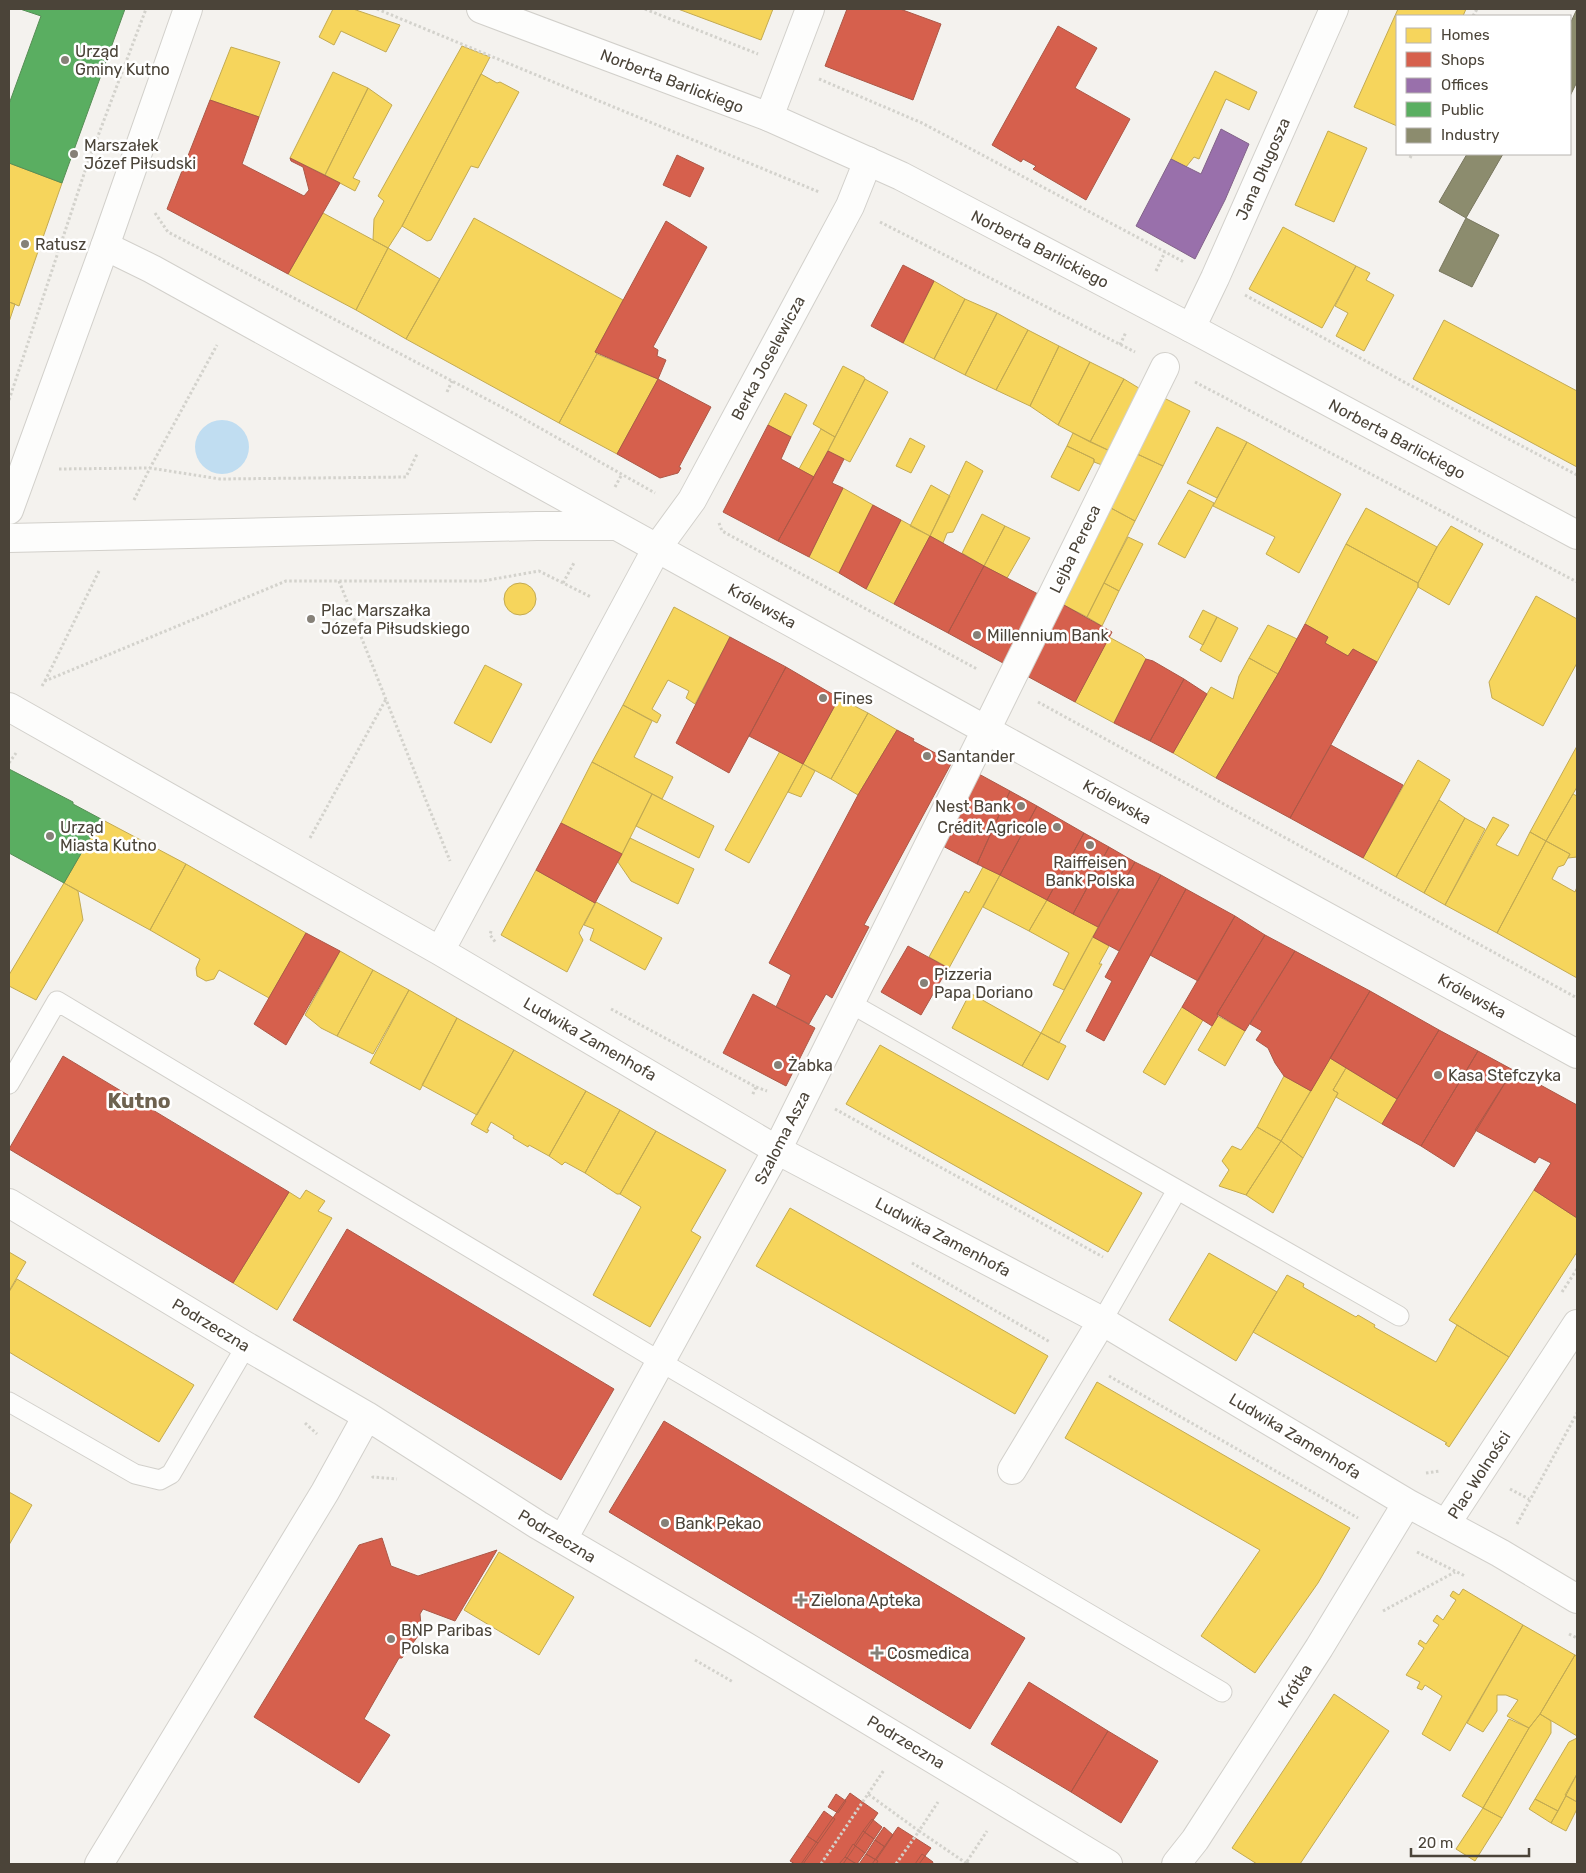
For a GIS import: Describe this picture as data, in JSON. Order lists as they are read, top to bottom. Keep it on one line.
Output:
{"streets":{"street":["Norberta Barlickiego","Jana Długosza","Berka Joselewicza","Lejba Pereca","Królewska","Ludwika Zamenhofa","Szaloma Asza","Podrzeczna","Plac Wolności","Krótka"]},"crossings":[["Norberta Barlickiego","Jana Długosza"],["Norberta Barlickiego","Berka Joselewicza"],["Berka Joselewicza","Królewska"],["Lejba Pereca","Królewska"],["Lejba Pereca","Szaloma Asza"],["Królewska","Szaloma Asza"],["Ludwika Zamenhofa","Szaloma Asza"],["Ludwika Zamenhofa","Plac Wolności"],["Ludwika Zamenhofa","Krótka"],["Szaloma Asza","Podrzeczna"]],"districts":["Kutno"],"places":{"other":["Urząd Gminy Kutno","Marszałek Józef Piłsudski","Ratusz","Plac Marszałka Józefa Piłsudskiego","Millennium Bank","Fines","Santander","Nest Bank","Crédit Agricole","Urząd Miasta Kutno","Raiffeisen Bank Polska","Pizzeria Papa Doriano","Żabka","Kasa Stefczyka","Bank Pekao","BNP Paribas Polska"],"health":["Zielona Apteka","Cosmedica"]},"legend":["Homes","Shops","Offices","Public","Industry"],"scale_bar":"20 m"}
